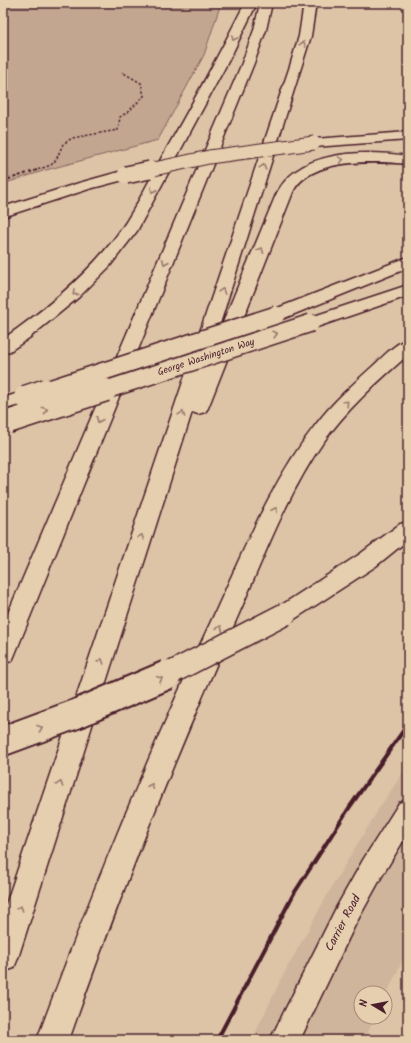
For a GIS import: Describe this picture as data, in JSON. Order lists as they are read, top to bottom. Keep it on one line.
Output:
{"streets":{"highway":["George Washington Way"],"street":["Carrier Road"]},"north":"left"}
